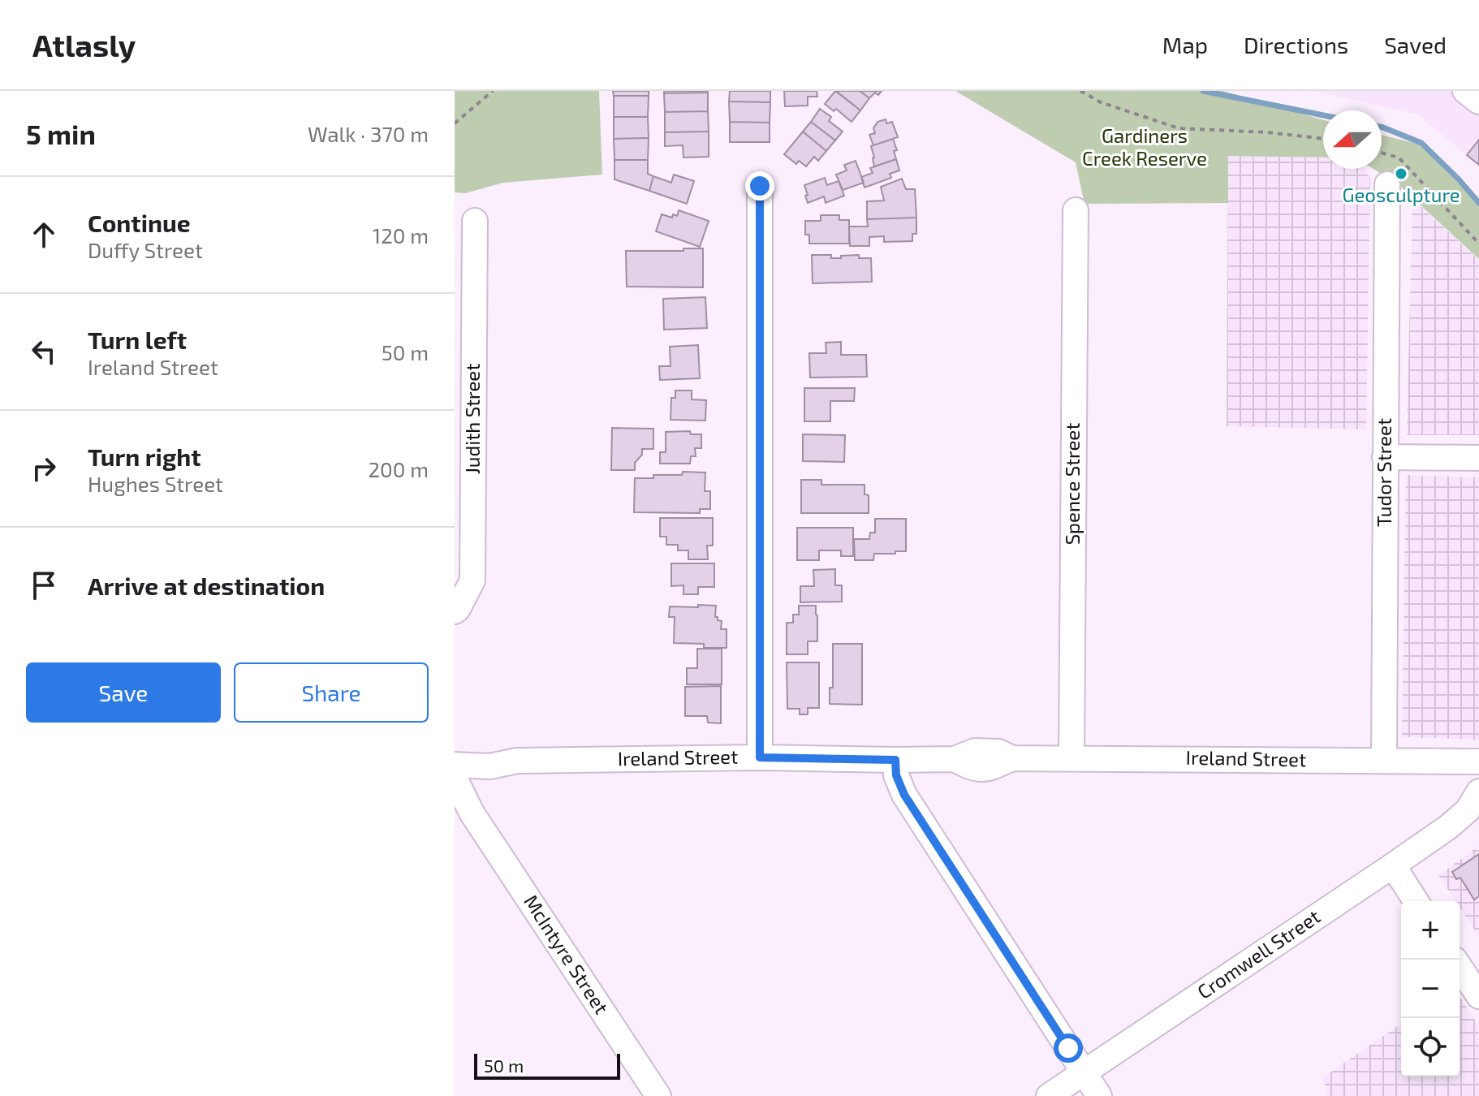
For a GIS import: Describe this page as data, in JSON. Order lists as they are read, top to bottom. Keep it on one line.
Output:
{"streets":{"street":["Judith Street","Tudor Street","Spence Street","Ireland Street","McIntyre Street","Cromwell Street"]},"crossings":[["Tudor Street","Ireland Street"],["Spence Street","Ireland Street"],["Ireland Street","Cromwell Street"]],"parks":["Gardiners Creek Reserve"],"places":["Geosculpture"],"scale_bar":"50 m","north":"left","page":{"header":"Atlasly","nav":["Map","Directions","Saved"],"heading":["5 min","Walk · 370 m"],"list":[["Continue","Duffy Street","120 m"],["Turn left","Ireland Street","50 m"],["Turn right","Hughes Street","200 m"],"Arrive at destination"],"buttons":["Save","Share"],"map_buttons":["+","−"],"scale":"50 m"}}
